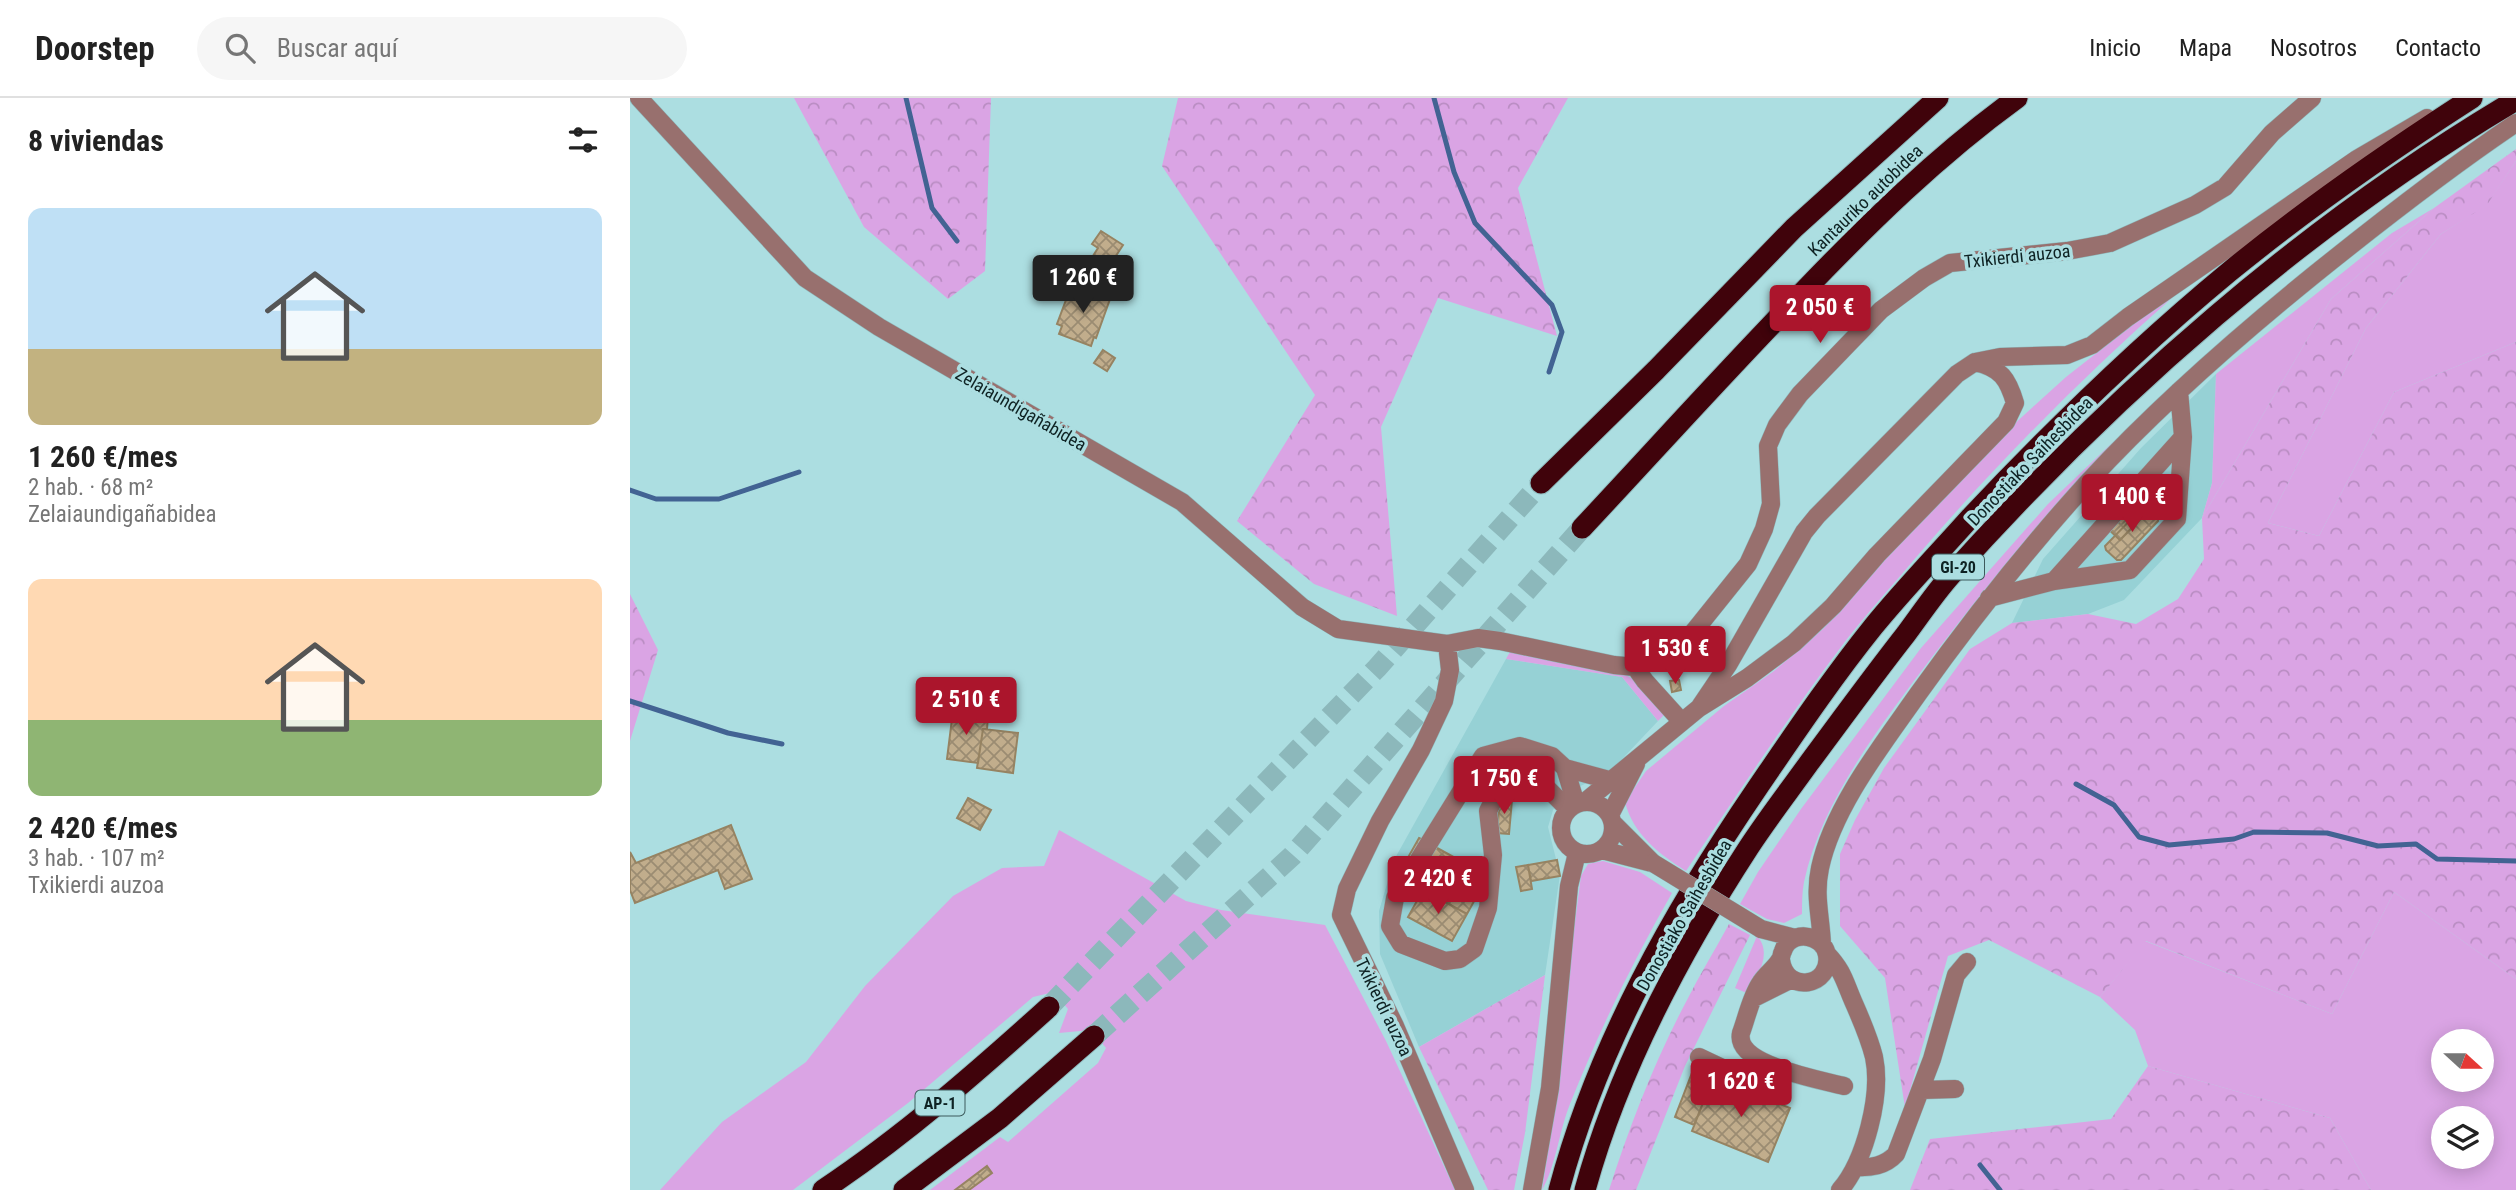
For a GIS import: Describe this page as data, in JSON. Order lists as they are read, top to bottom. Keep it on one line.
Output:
{"streets":{"highway":["Kantauriko autobidea","Donostiako Saihesbidea","GI-20","AP-1"],"street":["Txikierdi auzoa","Zelaiaundigañabidea"]},"crossings":[["Txikierdi auzoa","Zelaiaundigañabidea"]],"north":"right","page":{"header":"Doorstep","search":"Buscar aquí","nav":["Inicio","Mapa","Nosotros","Contacto"],"heading":"8 viviendas","list":[{"name":"1 260 €/mes","note":"2 hab. · 68 m² · Zelaiaundigañabidea"},{"name":"2 420 €/mes","note":"3 hab. · 107 m² · Txikierdi auzoa"}],"price":["1 260 €","2 050 €","1 400 €","1 530 €","2 510 €","1 750 €","2 420 €","1 620 €"]}}
